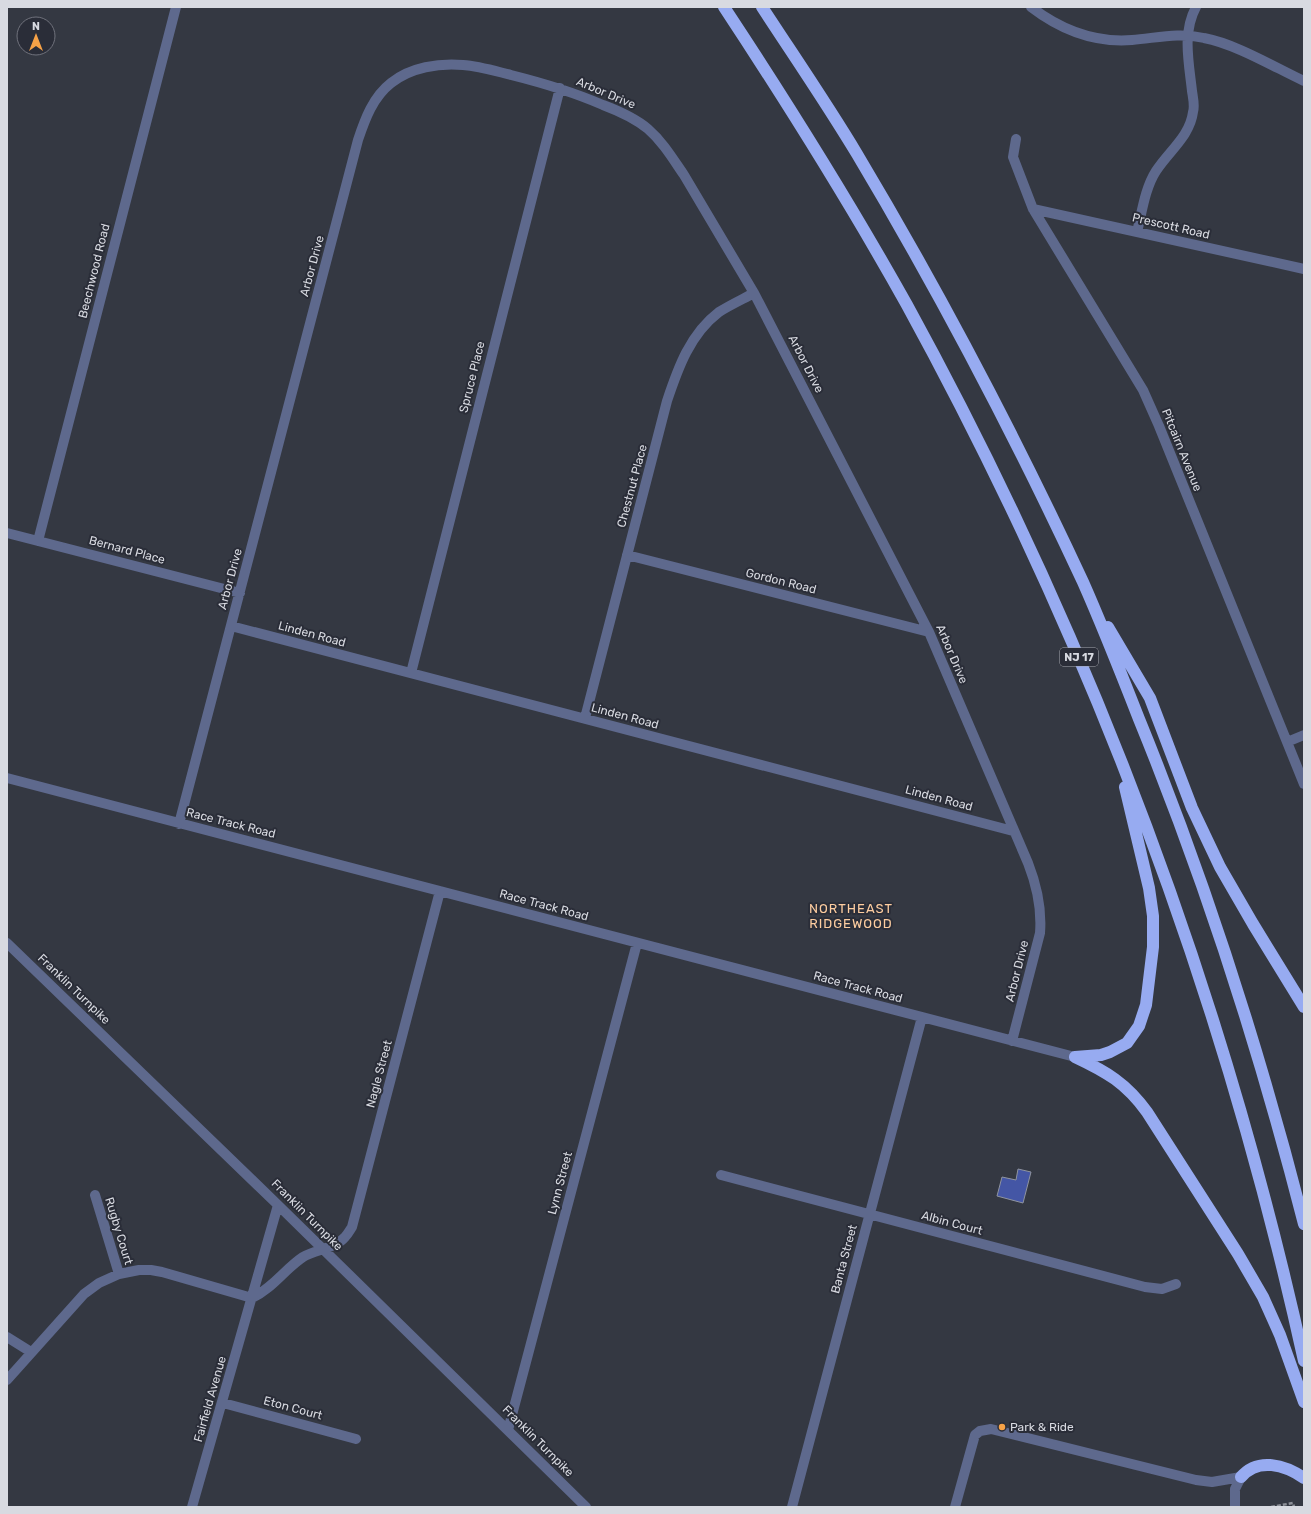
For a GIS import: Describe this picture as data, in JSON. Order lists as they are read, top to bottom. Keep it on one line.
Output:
{"streets":{"highway":["NJ 17"],"street":["Arbor Drive","Prescott Road","Beechwood Road","Spruce Place","Pitcairn Avenue","Chestnut Place","Bernard Place","Gordon Road","Linden Road","Race Track Road","Franklin Turnpike","Nagle Street","Lynn Street","Albin Court","Rugby Court","Banta Street","Fairfield Avenue","Eton Court"]},"crossings":[["Arbor Drive","Spruce Place"],["Arbor Drive","Chestnut Place"],["Arbor Drive","Bernard Place"],["Arbor Drive","Gordon Road"],["Arbor Drive","Linden Road"],["Arbor Drive","Race Track Road"],["Prescott Road","Pitcairn Avenue"],["Beechwood Road","Bernard Place"],["Spruce Place","Linden Road"],["Chestnut Place","Gordon Road"],["Chestnut Place","Linden Road"],["Race Track Road","Nagle Street"],["Race Track Road","Lynn Street"],["Race Track Road","Banta Street"],["Franklin Turnpike","Nagle Street"],["Franklin Turnpike","Lynn Street"],["Franklin Turnpike","Fairfield Avenue"],["Albin Court","Banta Street"],["Fairfield Avenue","Eton Court"]],"districts":["NORTHEAST RIDGEWOOD"],"places":["Park & Ride"],"north":"top"}
